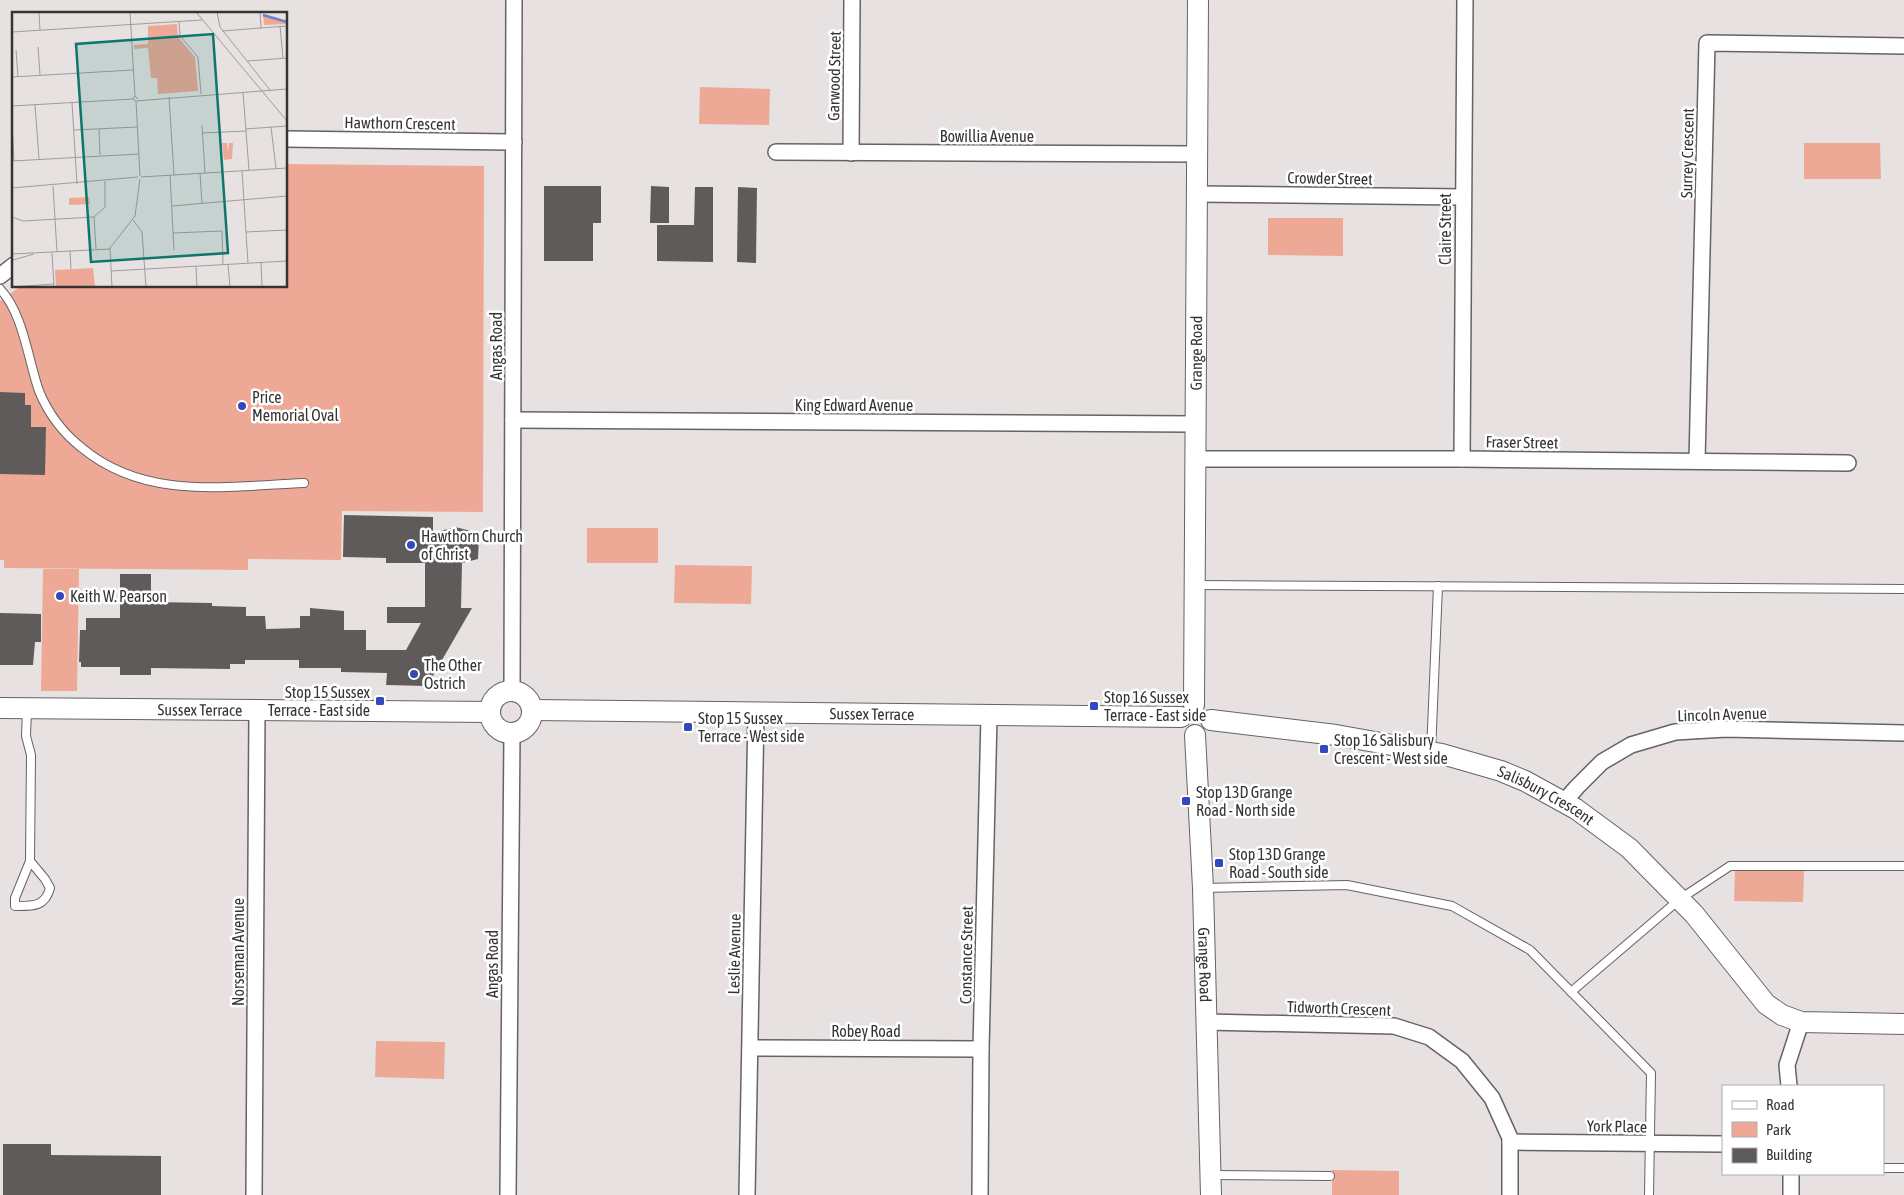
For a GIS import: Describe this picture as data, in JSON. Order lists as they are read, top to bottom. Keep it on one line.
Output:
{"streets":{"street":["Garwood Street","Hawthorn Crescent","Bowillia Avenue","Surrey Crescent","Crowder Street","Claire Street","Angas Road","Grange Road","King Edward Avenue","Fraser Street","Sussex Terrace","Lincoln Avenue","Salisbury Crescent","Norseman Avenue","Leslie Avenue","Constance Street","Tidworth Crescent","Robey Road","York Place"]},"crossings":[["Garwood Street","Bowillia Avenue"],["Hawthorn Crescent","Angas Road"],["Bowillia Avenue","Grange Road"],["Surrey Crescent","Fraser Street"],["Crowder Street","Claire Street"],["Crowder Street","Grange Road"],["Claire Street","Fraser Street"],["Angas Road","King Edward Avenue"],["Angas Road","Sussex Terrace"],["Grange Road","King Edward Avenue"],["Grange Road","Fraser Street"],["Grange Road","Sussex Terrace"],["Grange Road","Salisbury Crescent"],["Grange Road","Tidworth Crescent"],["Sussex Terrace","Salisbury Crescent"],["Sussex Terrace","Norseman Avenue"],["Sussex Terrace","Leslie Avenue"],["Sussex Terrace","Constance Street"],["Lincoln Avenue","Salisbury Crescent"],["Leslie Avenue","Robey Road"],["Constance Street","Robey Road"],["Tidworth Crescent","York Place"]],"places":{"other":["Price Memorial Oval","Hawthorn Church of Christ","Keith W. Pearson","The Other Ostrich"],"transit":["Stop 15 Sussex Terrace - East side","Stop 16 Sussex Terrace - East side","Stop 15 Sussex Terrace - West side","Stop 16 Salisbury Crescent - West side","Stop 13D Grange Road - North side","Stop 13D Grange Road - South side"]},"legend":["Road","Park","Building"]}
